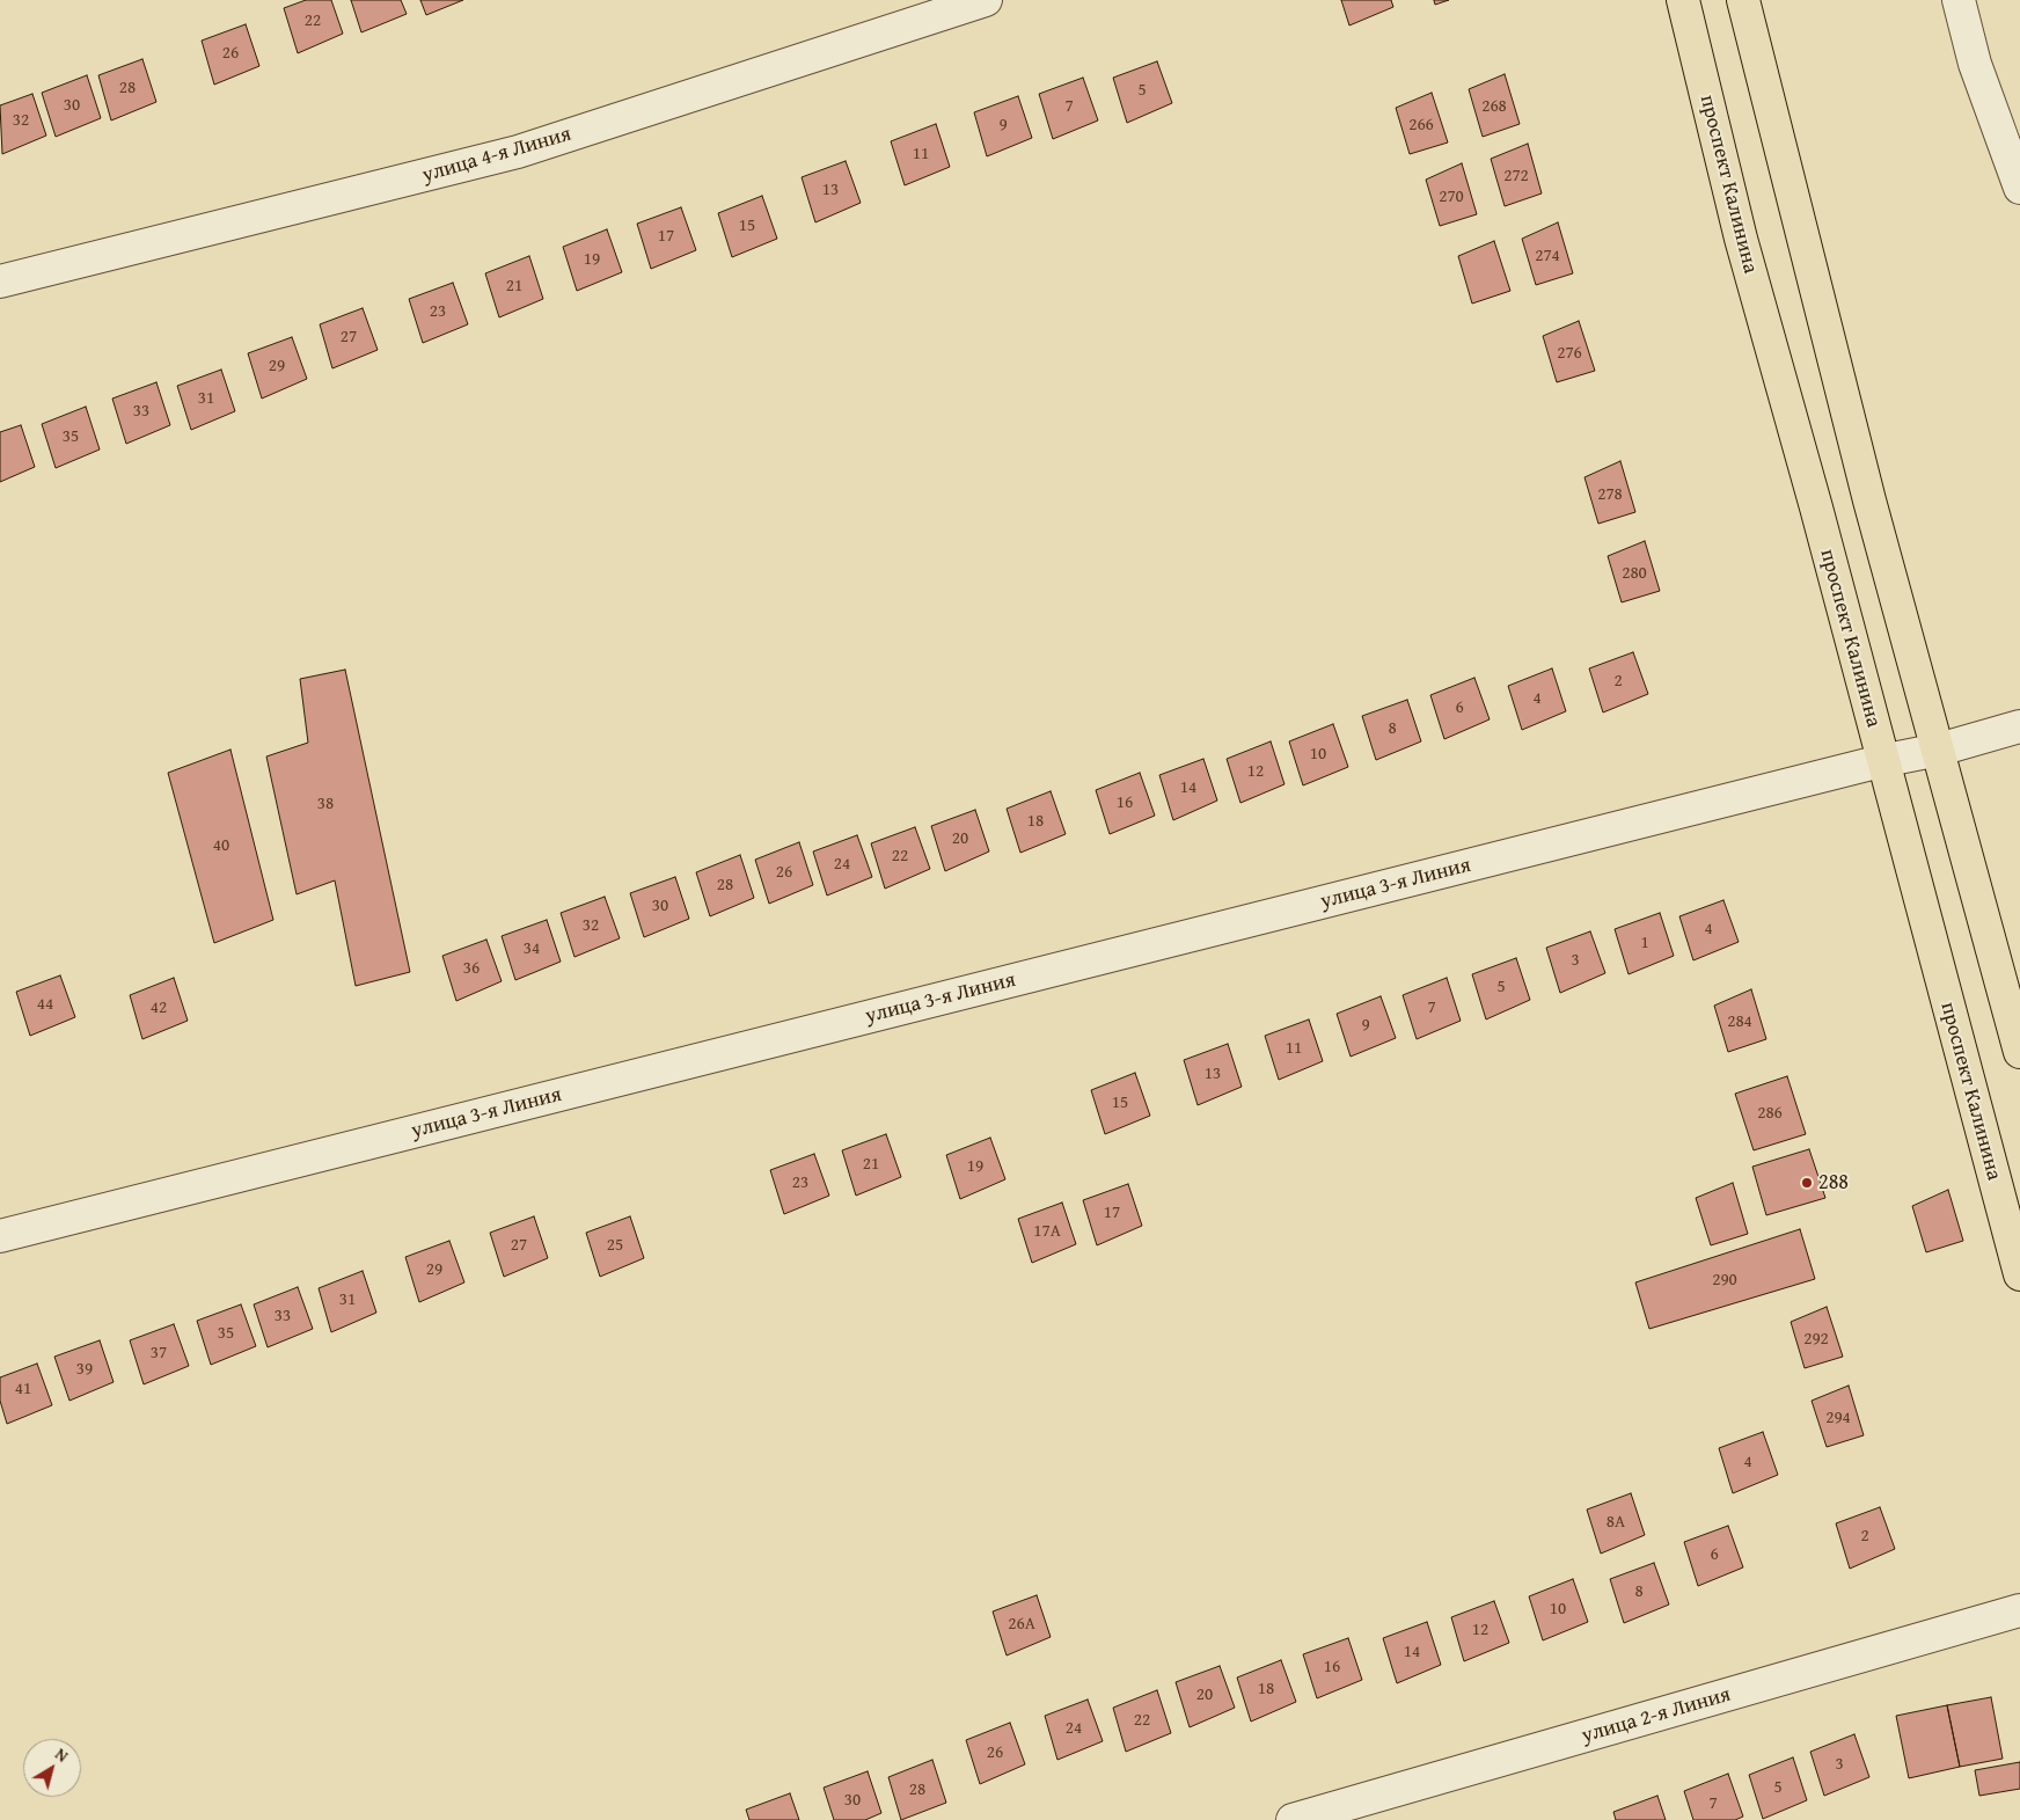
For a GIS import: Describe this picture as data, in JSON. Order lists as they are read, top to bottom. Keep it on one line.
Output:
{"streets":{"main road":["проспект Калинина"],"street":["улица 4-я Линия","улица 3-я Линия","улица 2-я Линия"]},"crossings":[["проспект Калинина","улица 3-я Линия"]],"places":["288"],"house_numbers":["22","26","28","5","30","7","268","32","9","266","11","272","13","270","15","17","274","19","21","23","27","276","29","31","33","35","278","280","2","4","6","8","10","12","14","16","38","18","20","40","22","24","26","28","30","32","4","1","34","3","36","5","44","42","7","284","9","11","13","15","286","21","19","23","17","17А","27","25","29","290","31","33","35","292","37","39","41","294","4","8А","2","6","8","10","26А","12","14","16","18","20","22","24","26","3","5","28","30","7"],"north":"top right"}
